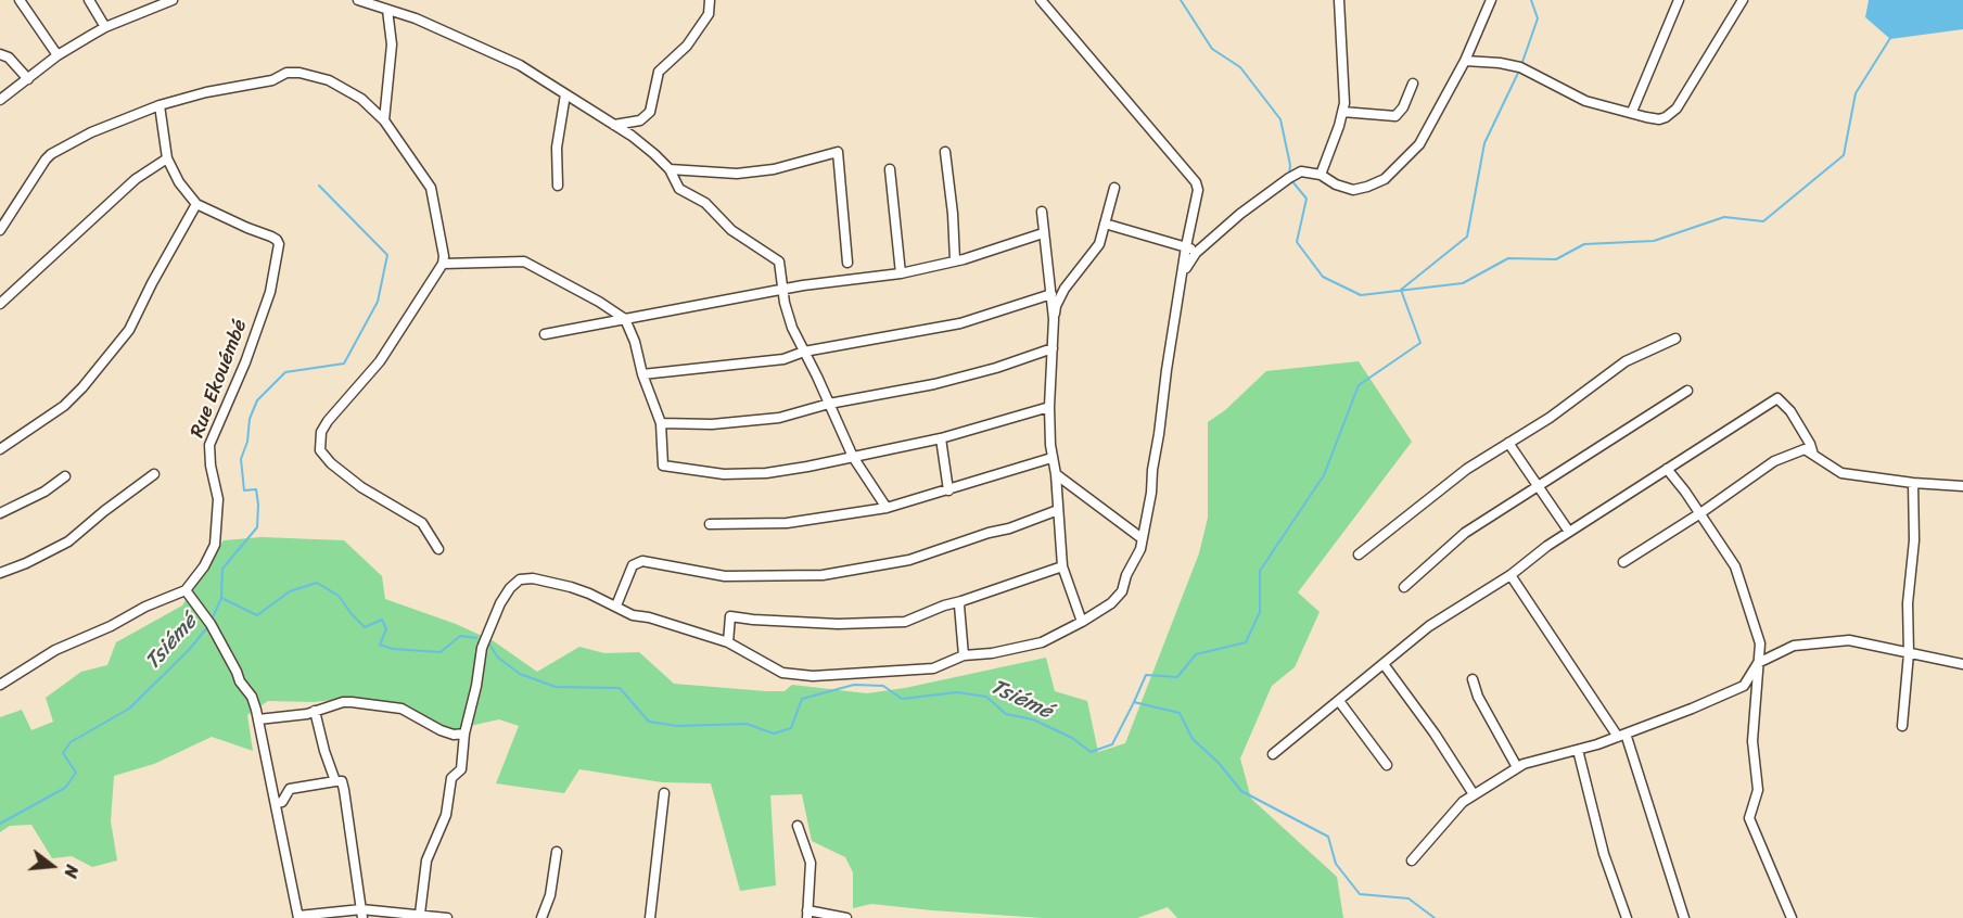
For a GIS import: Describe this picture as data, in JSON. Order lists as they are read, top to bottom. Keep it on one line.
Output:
{"streets":{"street":["Rue Ekouémbé"]},"water":["Tsiémé"],"north":"right"}
